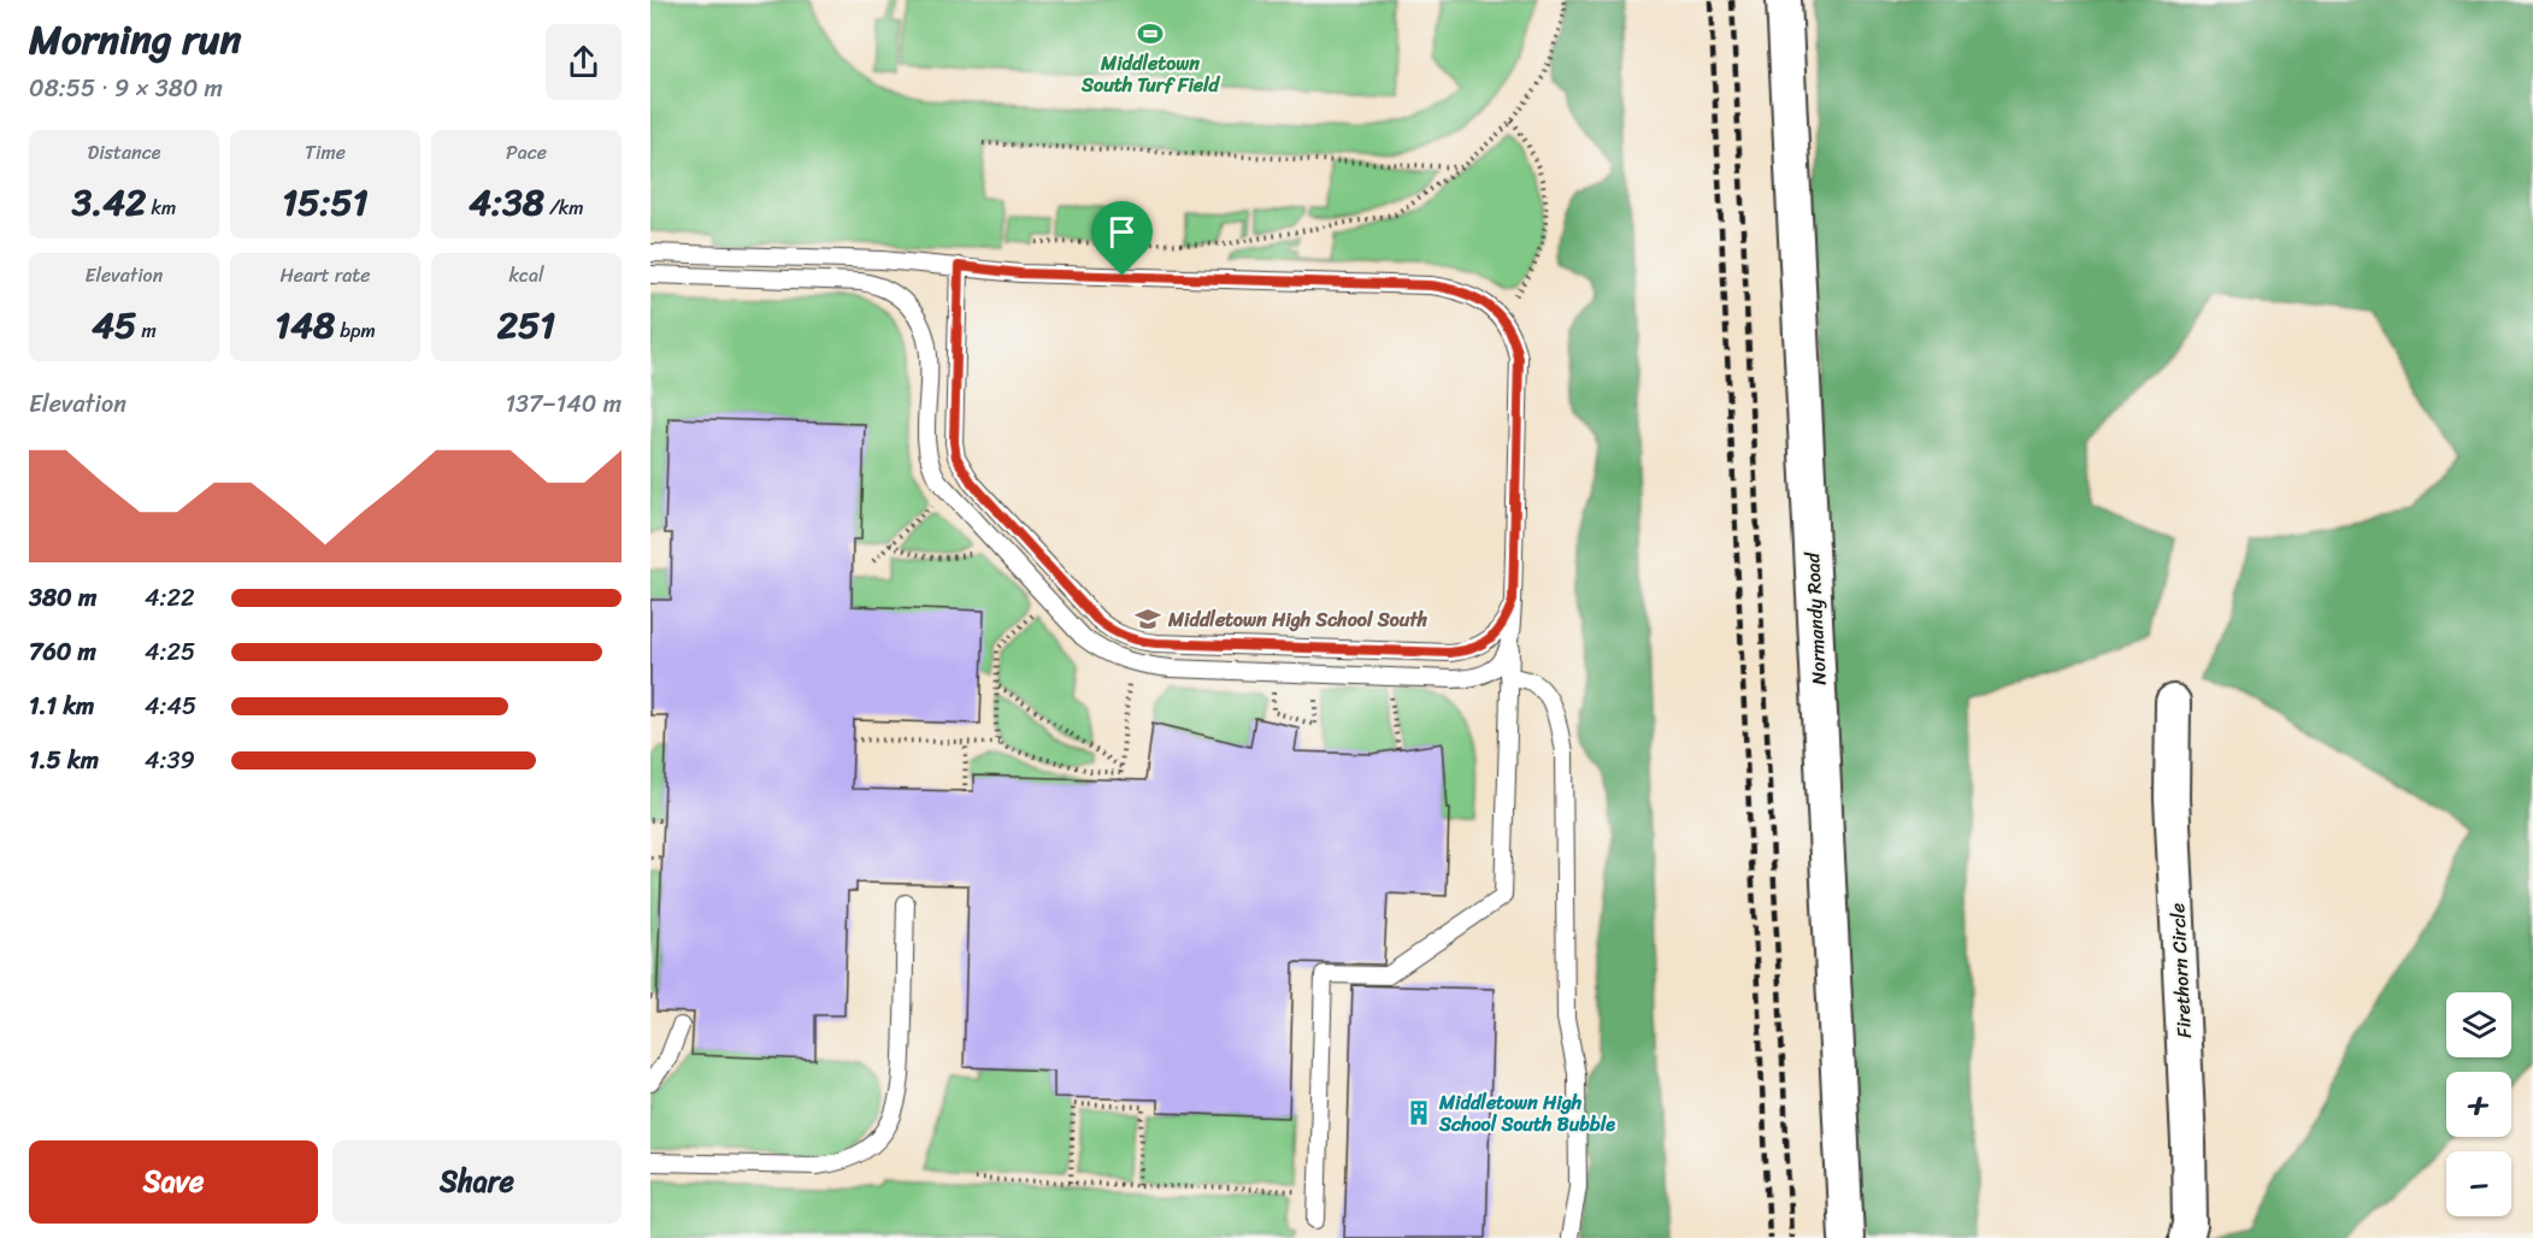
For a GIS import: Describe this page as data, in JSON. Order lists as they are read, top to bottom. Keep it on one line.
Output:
{"streets":{"street":["Normandy Road","Firethorn Circle"]},"places":{"sports":["Middletown South Turf Field"],"school or university":["Middletown High School South"],"building":["Middletown High School South Bubble"]},"page":{"heading":["Morning run","08:55 · 9 × 380 m"],"stats":[["Distance","3.42 km"],["Time","15:51"],["Pace","4:38 /km"],["Elevation","45 m"],["Heart rate","148 bpm"],["kcal","251"]],"chart":["Elevation","137–140 m"],"list":[{"name":"380 m","note":"4:22"},{"name":"760 m","note":"4:25"},{"name":"1.1 km","note":"4:45"},{"name":"1.5 km","note":"4:39"}],"map_buttons":["+","−"],"buttons":["Save","Share"]}}
